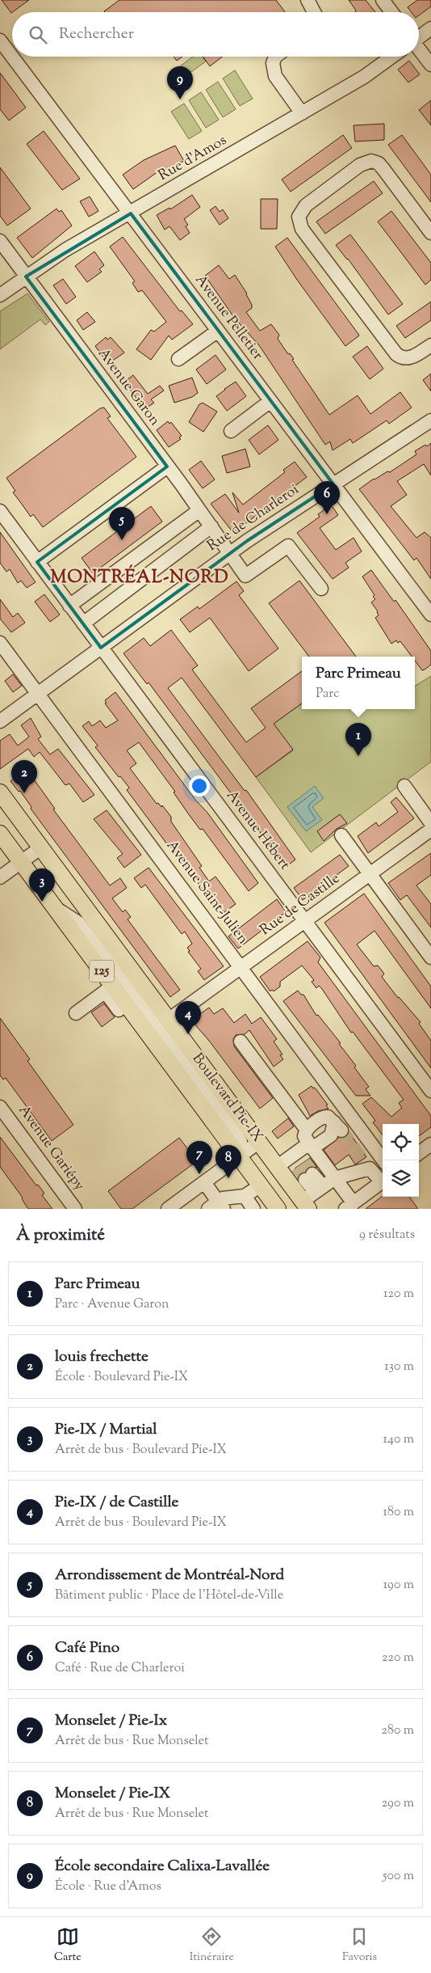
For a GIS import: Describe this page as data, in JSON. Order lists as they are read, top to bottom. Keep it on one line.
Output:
{"streets":{"main road":["125","Boulevard Pie-IX"],"street":["Rue d'Amos","Avenue Pelletier","Avenue Garon","Rue de Charleroi","Avenue Hébert","Avenue Saint-Julien","Rue de Castille","Avenue Gariépy"]},"crossings":[["Rue d'Amos","Avenue Pelletier"],["Rue d'Amos","Avenue Garon"],["Avenue Pelletier","Rue de Charleroi"],["Avenue Garon","Rue de Charleroi"],["Rue de Charleroi","Avenue Hébert"],["Rue de Charleroi","Avenue Saint-Julien"],["Avenue Hébert","Rue de Castille"],["Avenue Saint-Julien","Rue de Castille"],["Rue de Castille","Boulevard Pie-IX"]],"districts":["MONTRÉAL-NORD"],"page":{"search":"Rechercher","pins":["9","6","5","1","2","3","4","7","8"],"popup":["Parc Primeau","Parc"],"heading":["À proximité","9 résultats"],"list":[{"mark":"1","name":"Parc Primeau","note":"Parc · Avenue Garon","value":"120 m"},{"mark":"2","name":"louis frechette","note":"École · Boulevard Pie-IX","value":"130 m"},{"mark":"3","name":"Pie-IX / Martial","note":"Arrêt de bus · Boulevard Pie-IX","value":"140 m"},{"mark":"4","name":"Pie-IX / de Castille","note":"Arrêt de bus · Boulevard Pie-IX","value":"180 m"},{"mark":"5","name":"Arrondissement de Montréal-Nord","note":"Bâtiment public · Place de l'Hôtel-de-Ville","value":"190 m"},{"mark":"6","name":"Café Pino","note":"Café · Rue de Charleroi","value":"220 m"},{"mark":"7","name":"Monselet / Pie-Ix","note":"Arrêt de bus · Rue Monselet","value":"280 m"},{"mark":"8","name":"Monselet / Pie-IX","note":"Arrêt de bus · Rue Monselet","value":"290 m"},{"mark":"9","name":"École secondaire Calixa-Lavallée","note":"École · Rue d'Amos","value":"500 m"}],"nav":["Carte","Itinéraire","Favoris"]}}
